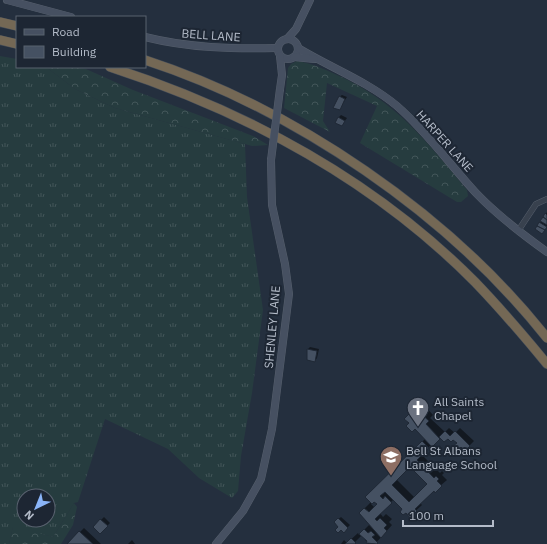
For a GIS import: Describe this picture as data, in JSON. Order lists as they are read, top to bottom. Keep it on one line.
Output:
{"streets":{"main road":["BELL LANE","HARPER LANE","SHENLEY LANE"]},"crossings":[["BELL LANE","HARPER LANE"],["BELL LANE","SHENLEY LANE"],["HARPER LANE","SHENLEY LANE"]],"places":{"church":["All Saints Chapel"],"school or university":["Bell St Albans Language School"]},"legend":["Road","Building"],"scale_bar":"100 m","north":"bottom left"}
